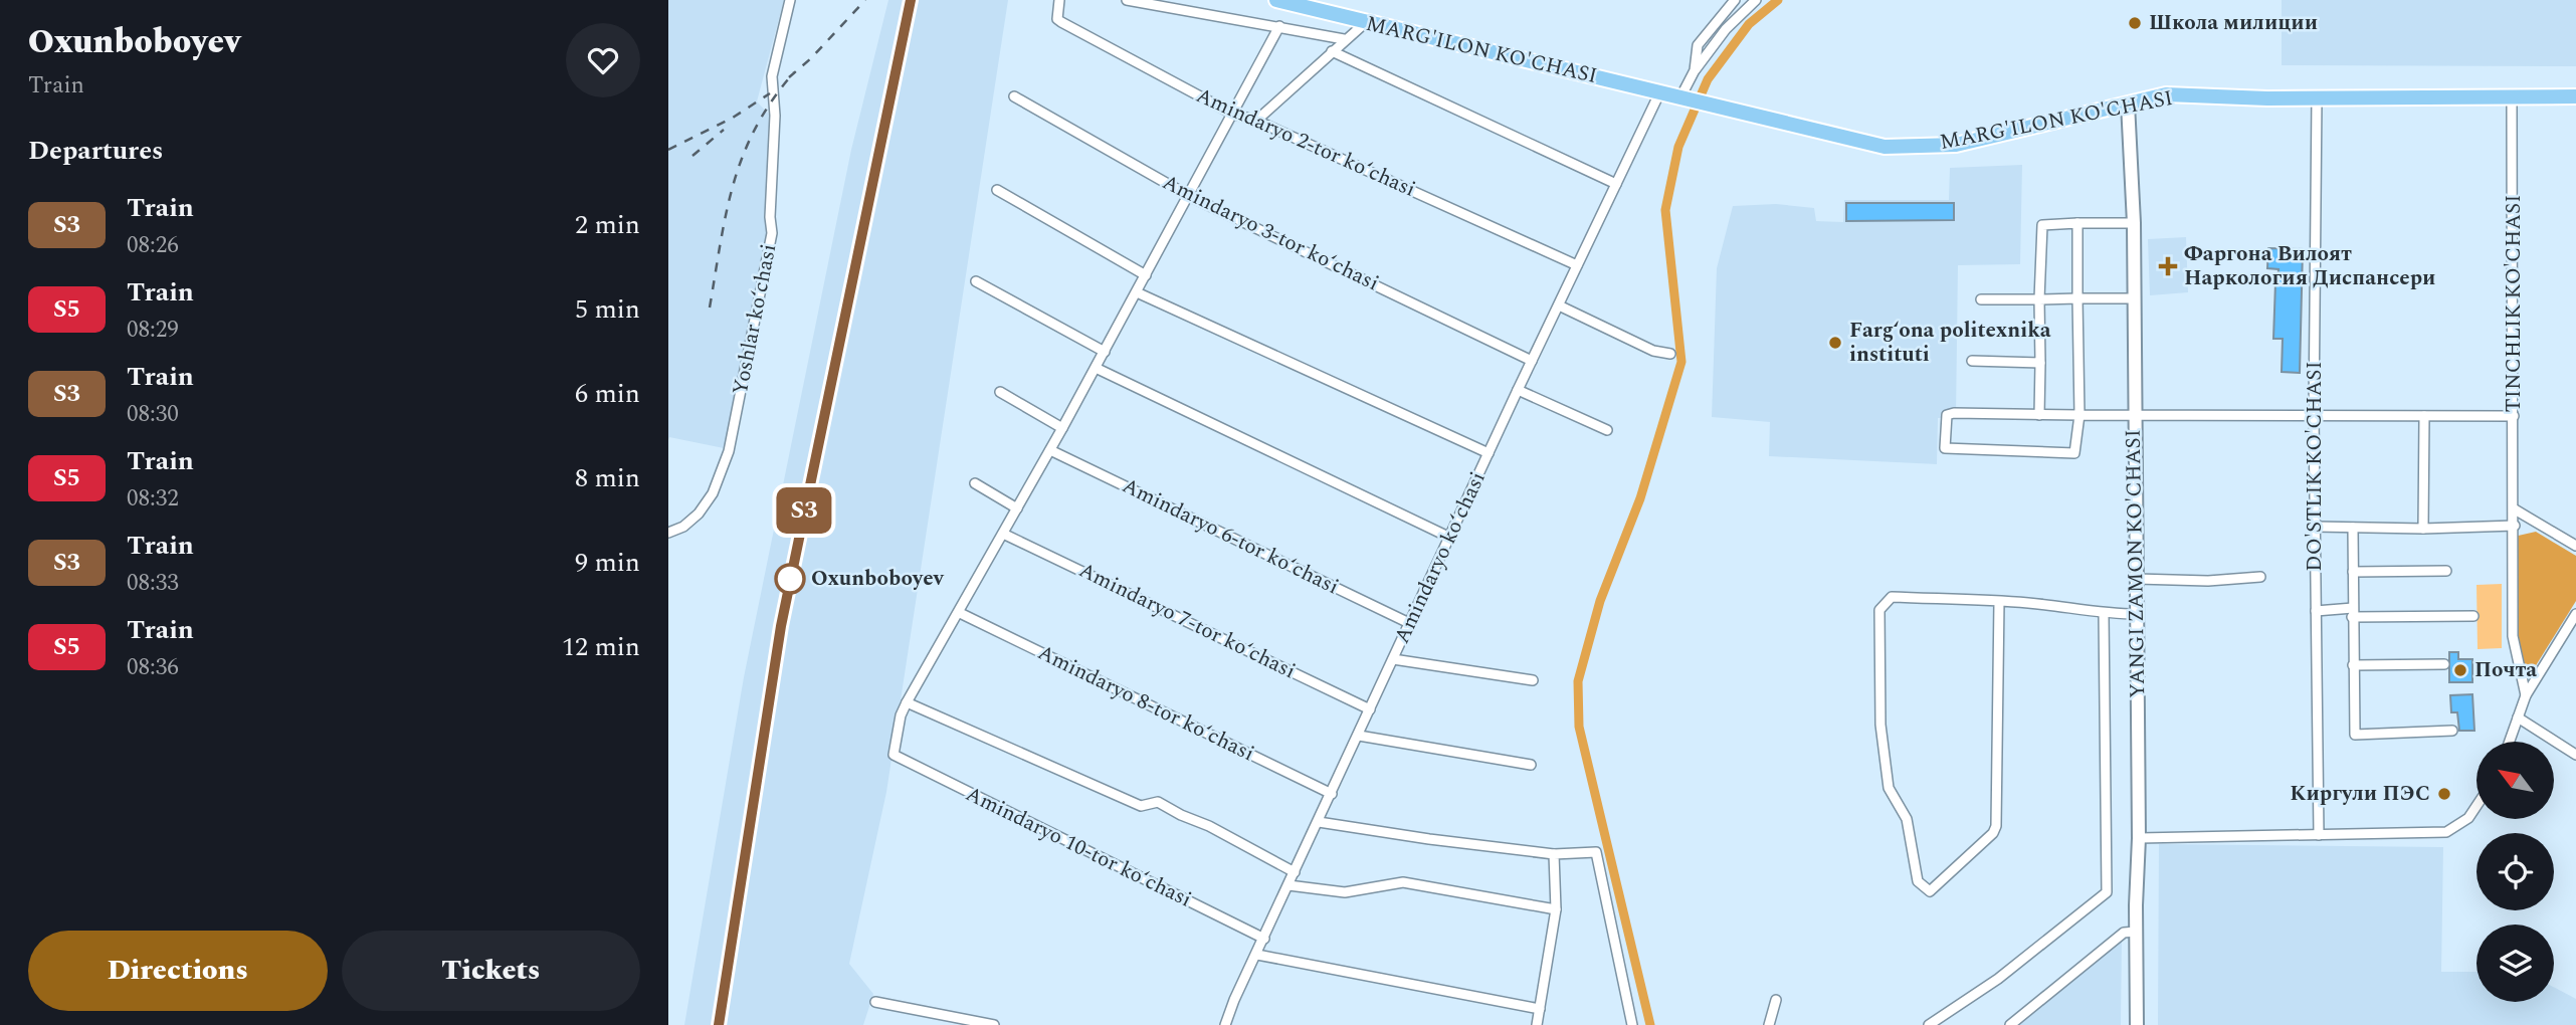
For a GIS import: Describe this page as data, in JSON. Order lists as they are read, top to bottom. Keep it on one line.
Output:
{"streets":{"main road":["MARG'ILON KO'CHASI"],"street":["Amindaryo 2-tor koʻchasi","Amindaryo 3-tor koʻchasi","TINCHLIK KO'CHASI","Yoshlar koʻchasi","DO'STLIK KO'CHASI","Amindaryo 6-tor koʻchasi","Amindaryo koʻchasi","YANGI ZAMON KO'CHASI","Amindaryo 7-tor koʻchasi","Amindaryo 8-tor koʻchasi","Amindaryo 10-tor koʻchasi"]},"crossings":[["MARG'ILON KO'CHASI","TINCHLIK KO'CHASI"],["MARG'ILON KO'CHASI","DO'STLIK KO'CHASI"],["MARG'ILON KO'CHASI","Amindaryo koʻchasi"],["MARG'ILON KO'CHASI","YANGI ZAMON KO'CHASI"],["Amindaryo 2-tor koʻchasi","Amindaryo koʻchasi"],["Amindaryo 3-tor koʻchasi","Amindaryo koʻchasi"],["Amindaryo 6-tor koʻchasi","Amindaryo koʻchasi"],["Amindaryo koʻchasi","Amindaryo 7-tor koʻchasi"],["Amindaryo koʻchasi","Amindaryo 8-tor koʻchasi"],["Amindaryo koʻchasi","Amindaryo 10-tor koʻchasi"]],"places":{"other":["Школа милиции","Fargʻona politexnika instituti","Oxunboboyev","Почта","Киргули ПЭС"],"health":["Фаргона Вилоят Наркология Диспансери"]},"north":"top left","page":{"heading":[["Oxunboboyev","Train"],"Departures"],"on_map":"S3","list":[{"mark":"S3","name":"Train","note":"08:26","value":"2 min"},{"mark":"S5","name":"Train","note":"08:29","value":"5 min"},{"mark":"S3","name":"Train","note":"08:30","value":"6 min"},{"mark":"S5","name":"Train","note":"08:32","value":"8 min"},{"mark":"S3","name":"Train","note":"08:33","value":"9 min"},{"mark":"S5","name":"Train","note":"08:36","value":"12 min"}],"buttons":["Directions","Tickets"]}}
